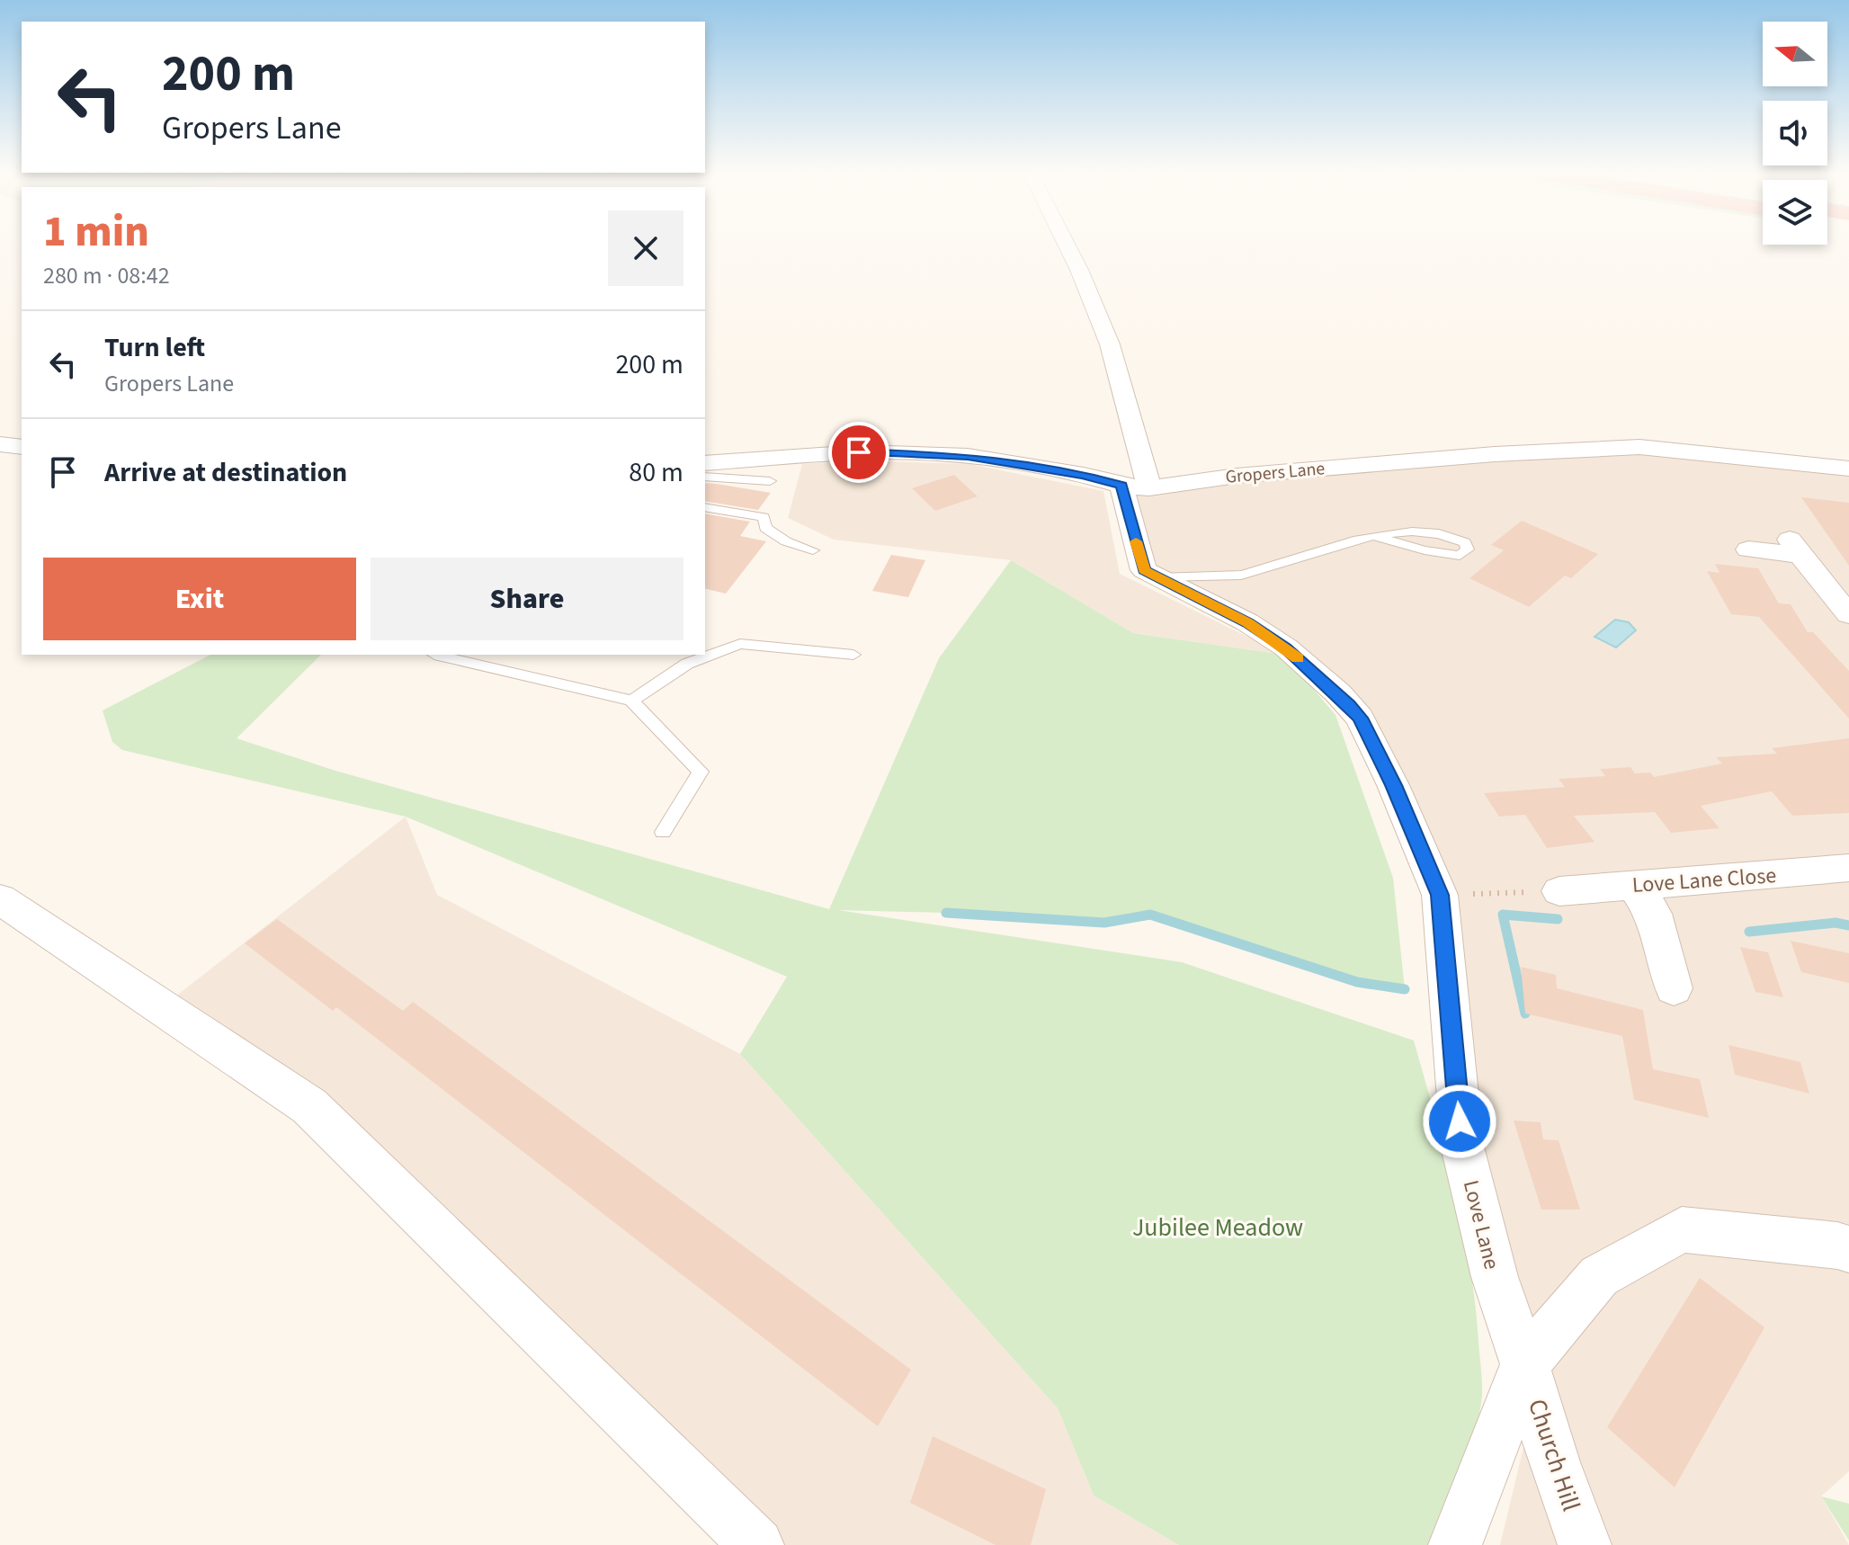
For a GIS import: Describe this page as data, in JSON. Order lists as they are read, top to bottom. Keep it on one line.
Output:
{"streets":{"street":["Gropers Lane","Love Lane Close","Love Lane","Church Hill"]},"crossings":[["Gropers Lane","Love Lane"],["Love Lane","Church Hill"]],"parks":["Jubilee Meadow"],"north":"left","page":{"turn":["200 m","Gropers Lane"],"heading":["1 min","280 m · 08:42"],"list":[{"name":"Turn left","note":"Gropers Lane","value":"200 m"},{"name":"Arrive at destination","value":"80 m"}],"buttons":["Exit","Share"]}}
